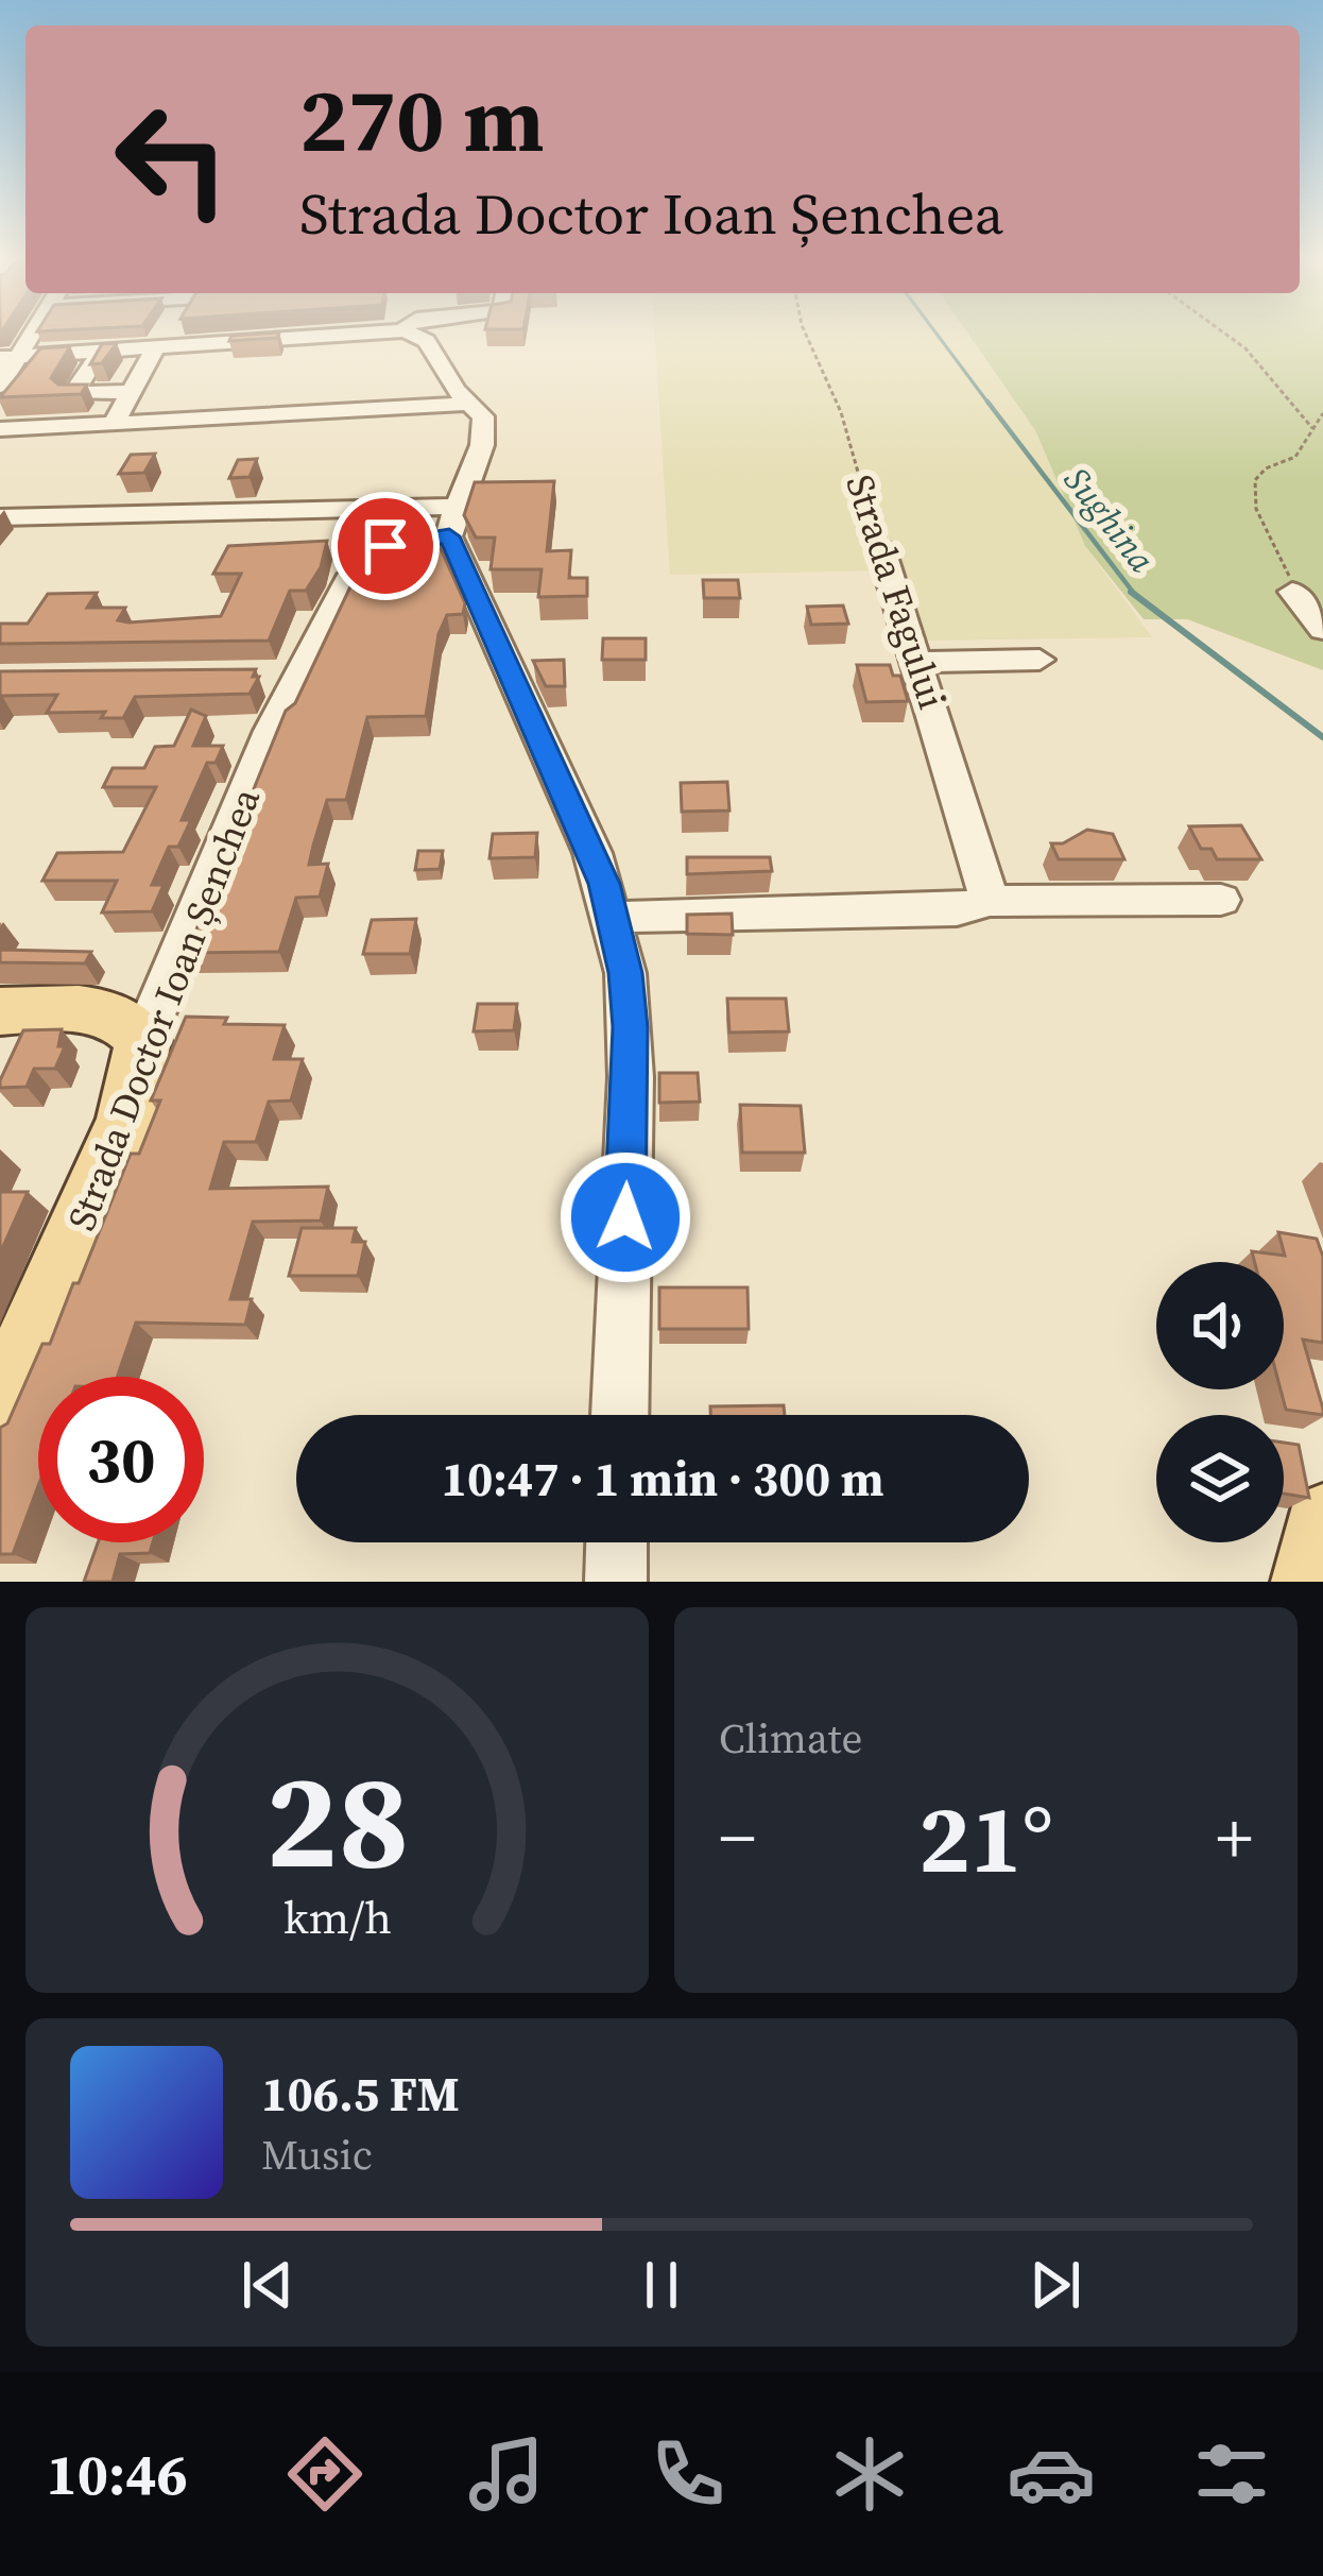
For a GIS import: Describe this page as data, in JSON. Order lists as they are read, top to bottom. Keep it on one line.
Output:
{"streets":{"main road":["Strada Doctor Ioan Șenchea"],"street":["Strada Fagului"]},"water":["Sughina"],"page":{"turn":["270 m","Strada Doctor Ioan Șenchea"],"limit":"30","trip":"10:47 · 1 min · 300 m","tile":"Climate","heat":["−","21°","+"],"song":["106.5 FM","Music"],"tabs":"10:46","gauge":["28","km/h"]}}
